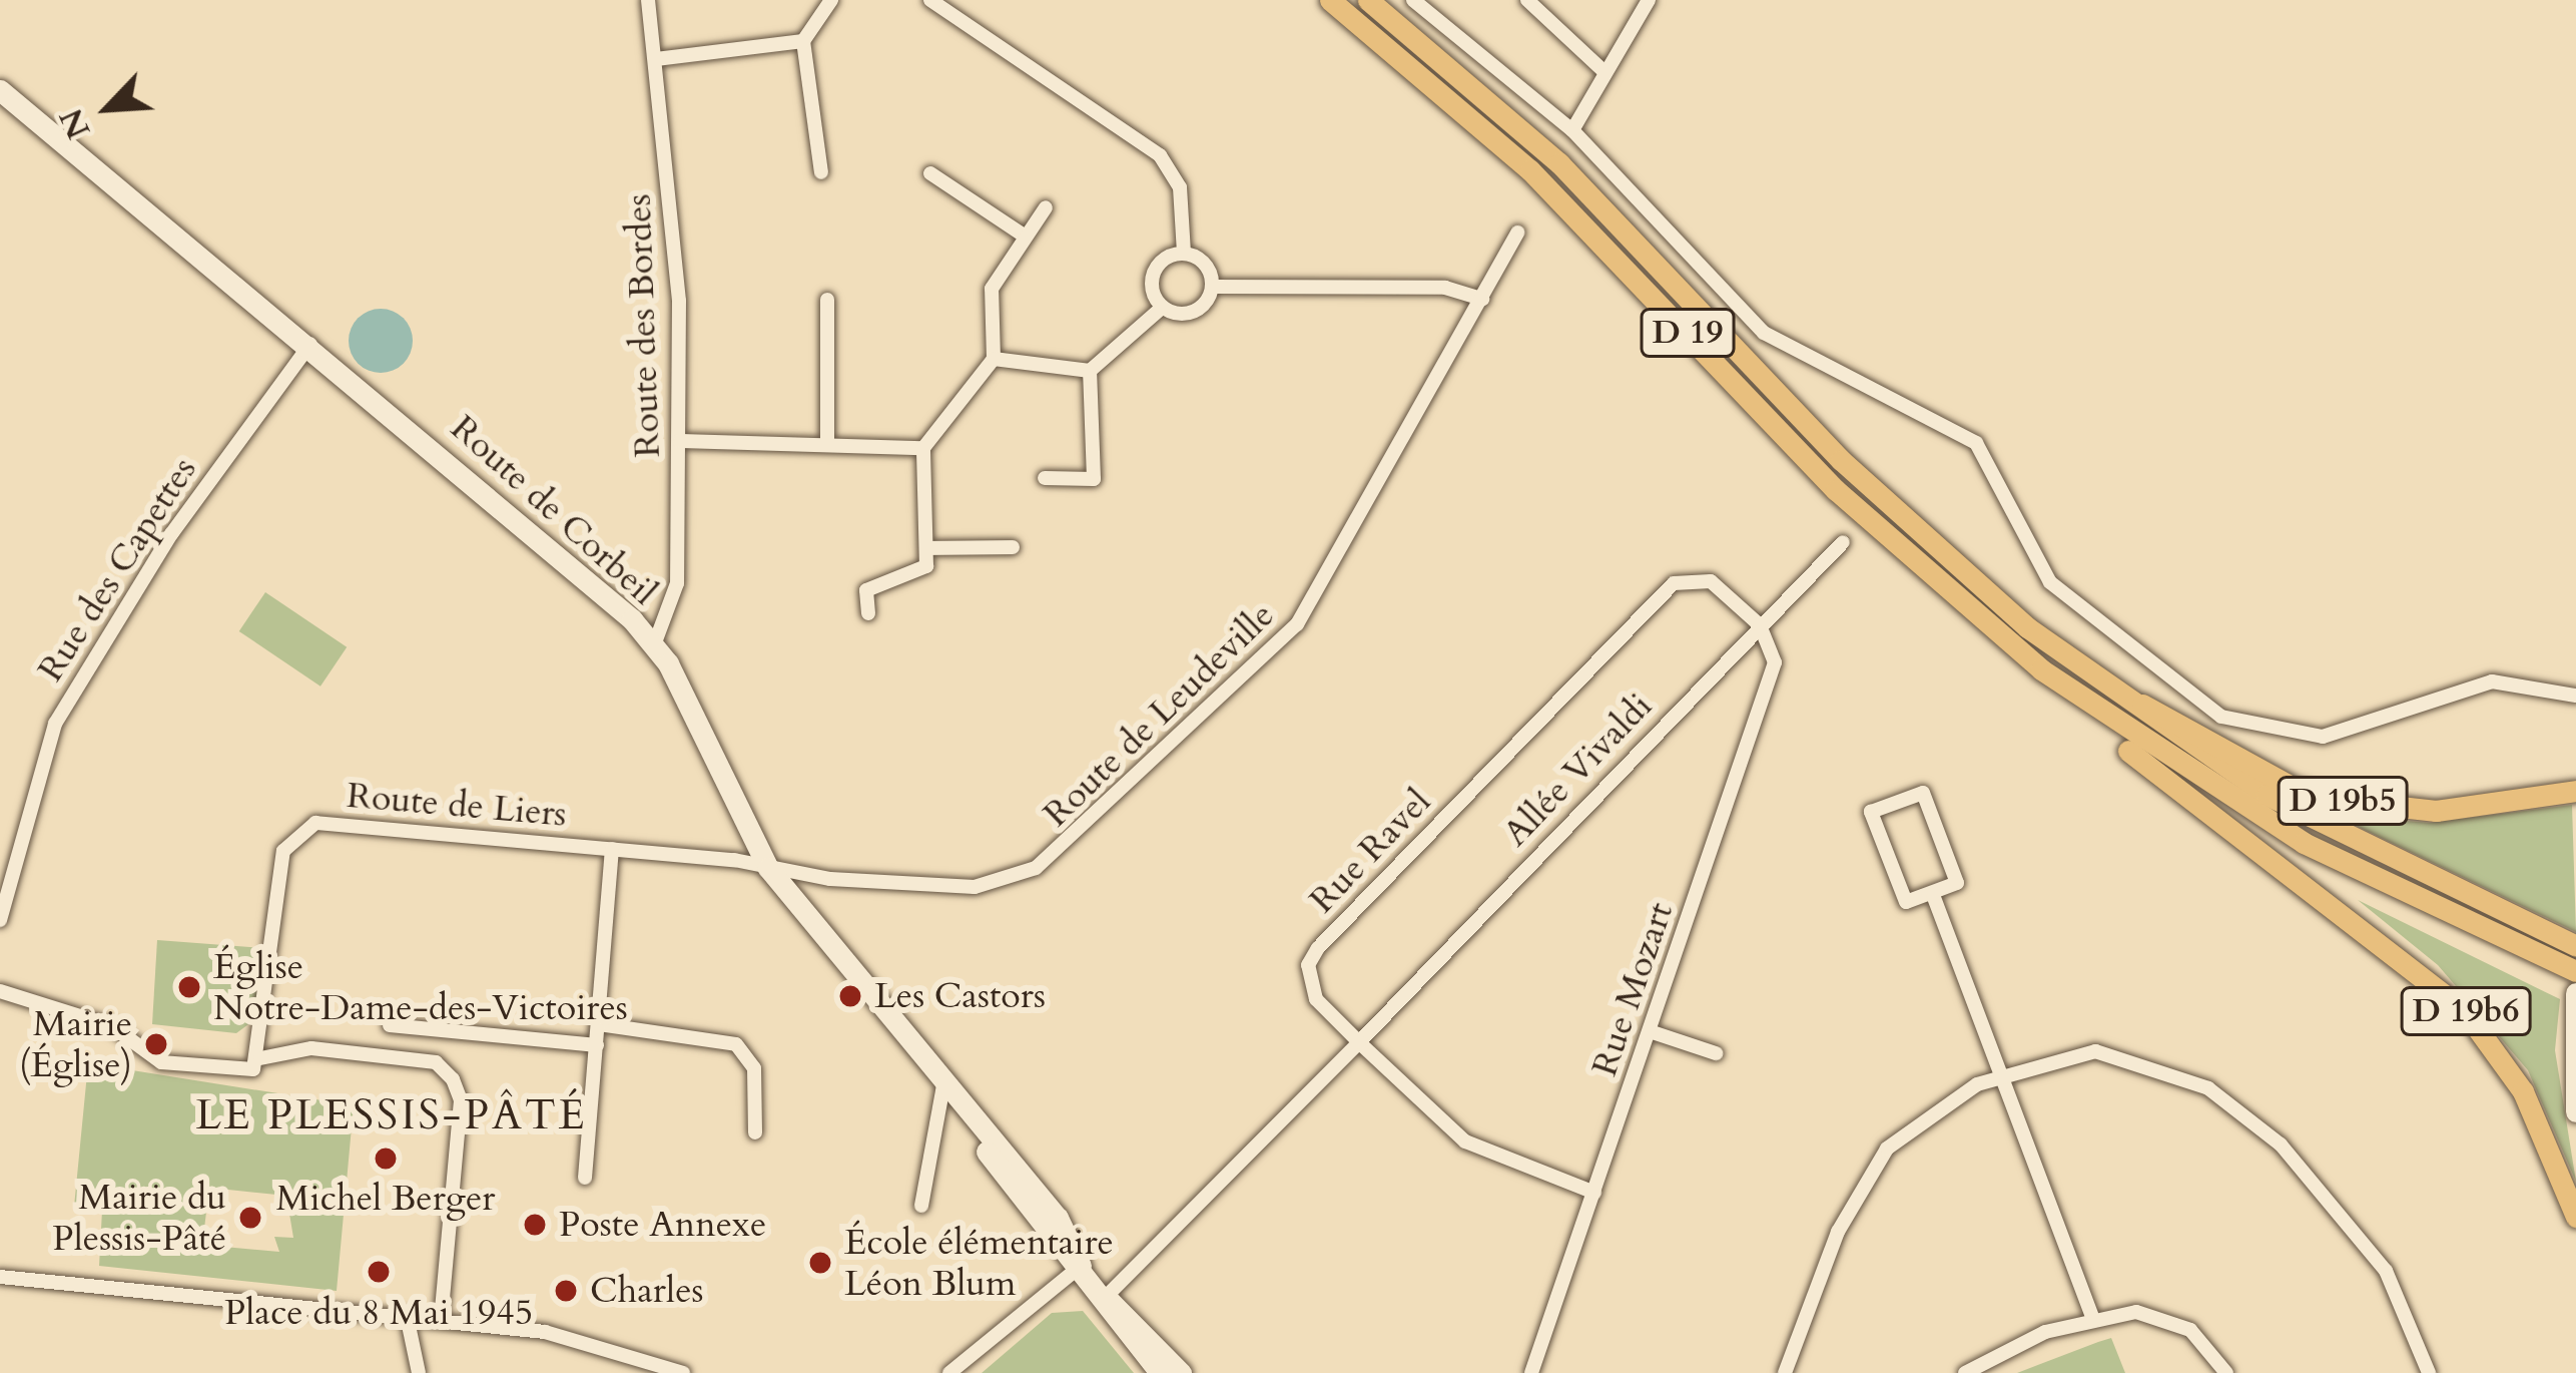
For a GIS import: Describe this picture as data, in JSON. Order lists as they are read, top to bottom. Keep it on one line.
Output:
{"streets":{"main road":["D 19","D 19b5","D 19b6"],"street":["Route des Bordes","Route de Corbeil","Rue des Capettes","Route de Leudeville","Allée Vivaldi","Route de Liers","Rue Ravel","Rue Mozart"]},"crossings":[["Route des Bordes","Route de Corbeil"],["D 19","D 19b5"],["D 19","D 19b6"],["Route de Corbeil","Rue des Capettes"],["Route de Corbeil","Route de Leudeville"],["Route de Corbeil","Route de Liers"],["Route de Leudeville","Route de Liers"],["Allée Vivaldi","Rue Ravel"],["Allée Vivaldi","Rue Mozart"],["Rue Ravel","Rue Mozart"]],"districts":["LE PLESSIS-PÂTÉ"],"places":["Église Notre-Dame-des-Victoires","Les Castors","Mairie (Église)","Michel Berger","Mairie du Plessis-Pâté","Poste Annexe","École élémentaire Léon Blum","Place du 8 Mai 1945","Charles"],"north":"bottom left"}
